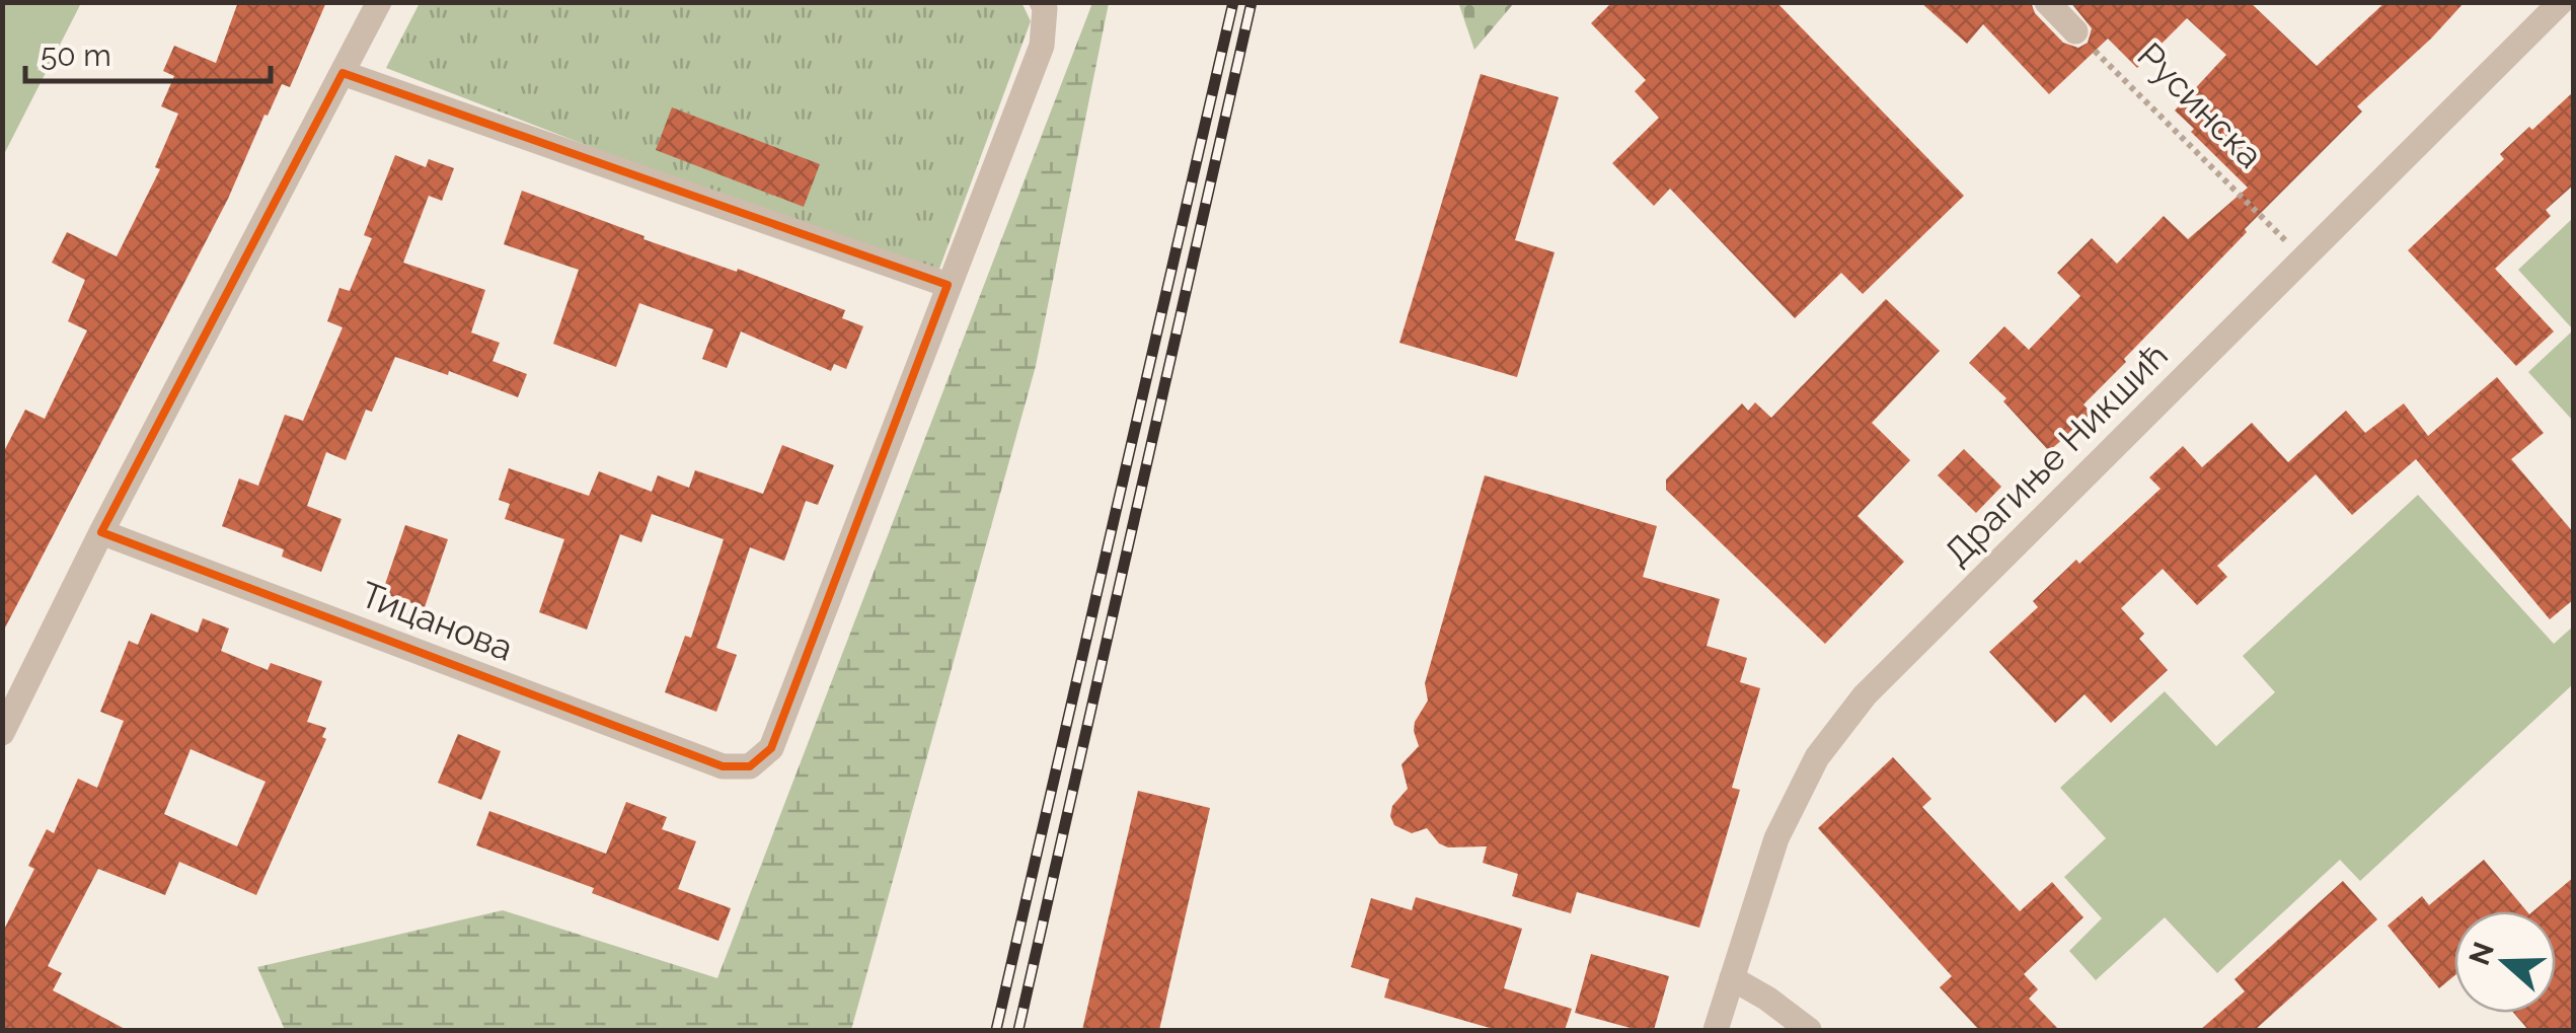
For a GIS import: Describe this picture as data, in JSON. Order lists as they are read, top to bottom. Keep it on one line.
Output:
{"streets":{"street":["Драгиње Никшић","Тицанова"],"path":["Русинска"]},"crossings":[["Русинска","Драгиње Никшић"]],"scale_bar":"50 m","north":"left"}
